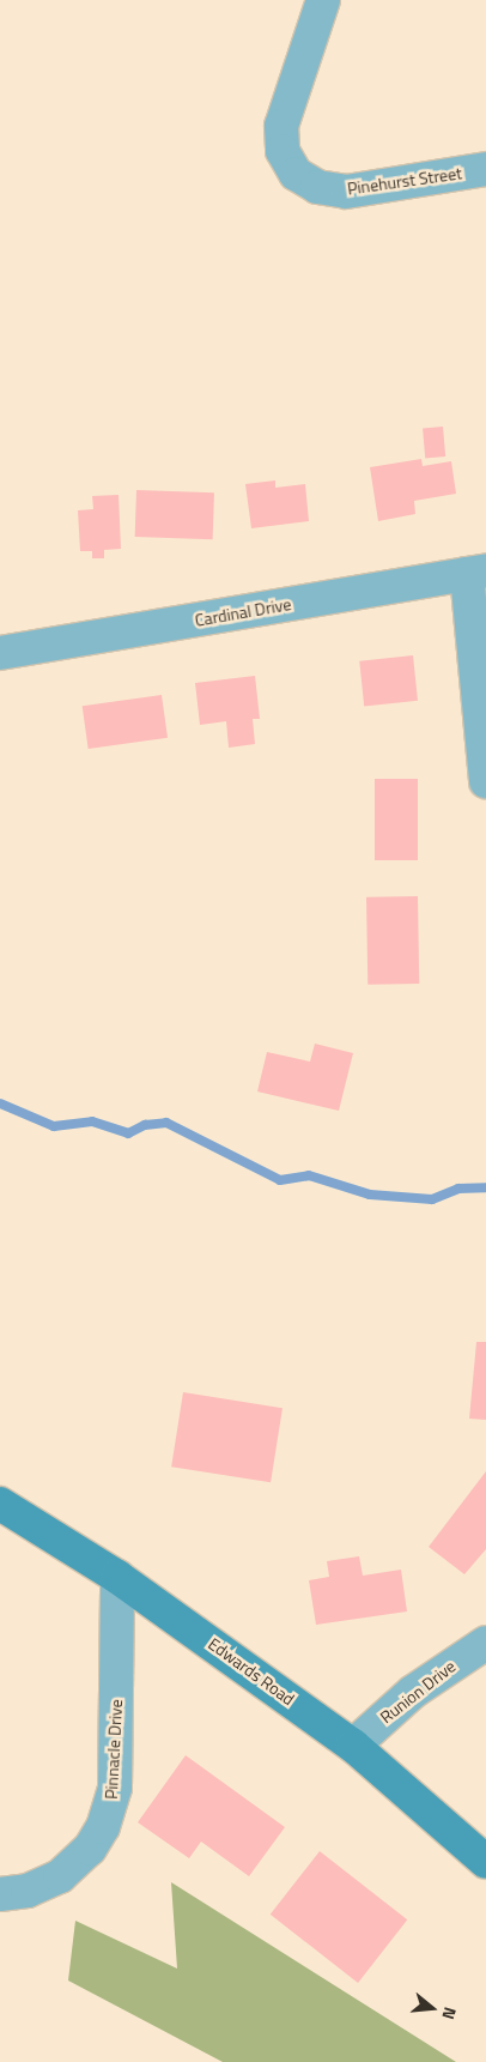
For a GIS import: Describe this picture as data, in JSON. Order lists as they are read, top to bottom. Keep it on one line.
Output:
{"streets":{"main road":["Edwards Road"],"street":["Pinehurst Street","Cardinal Drive","Runion Drive","Pinnacle Drive"]},"crossings":[["Edwards Road","Runion Drive"],["Edwards Road","Pinnacle Drive"]],"north":"right"}
